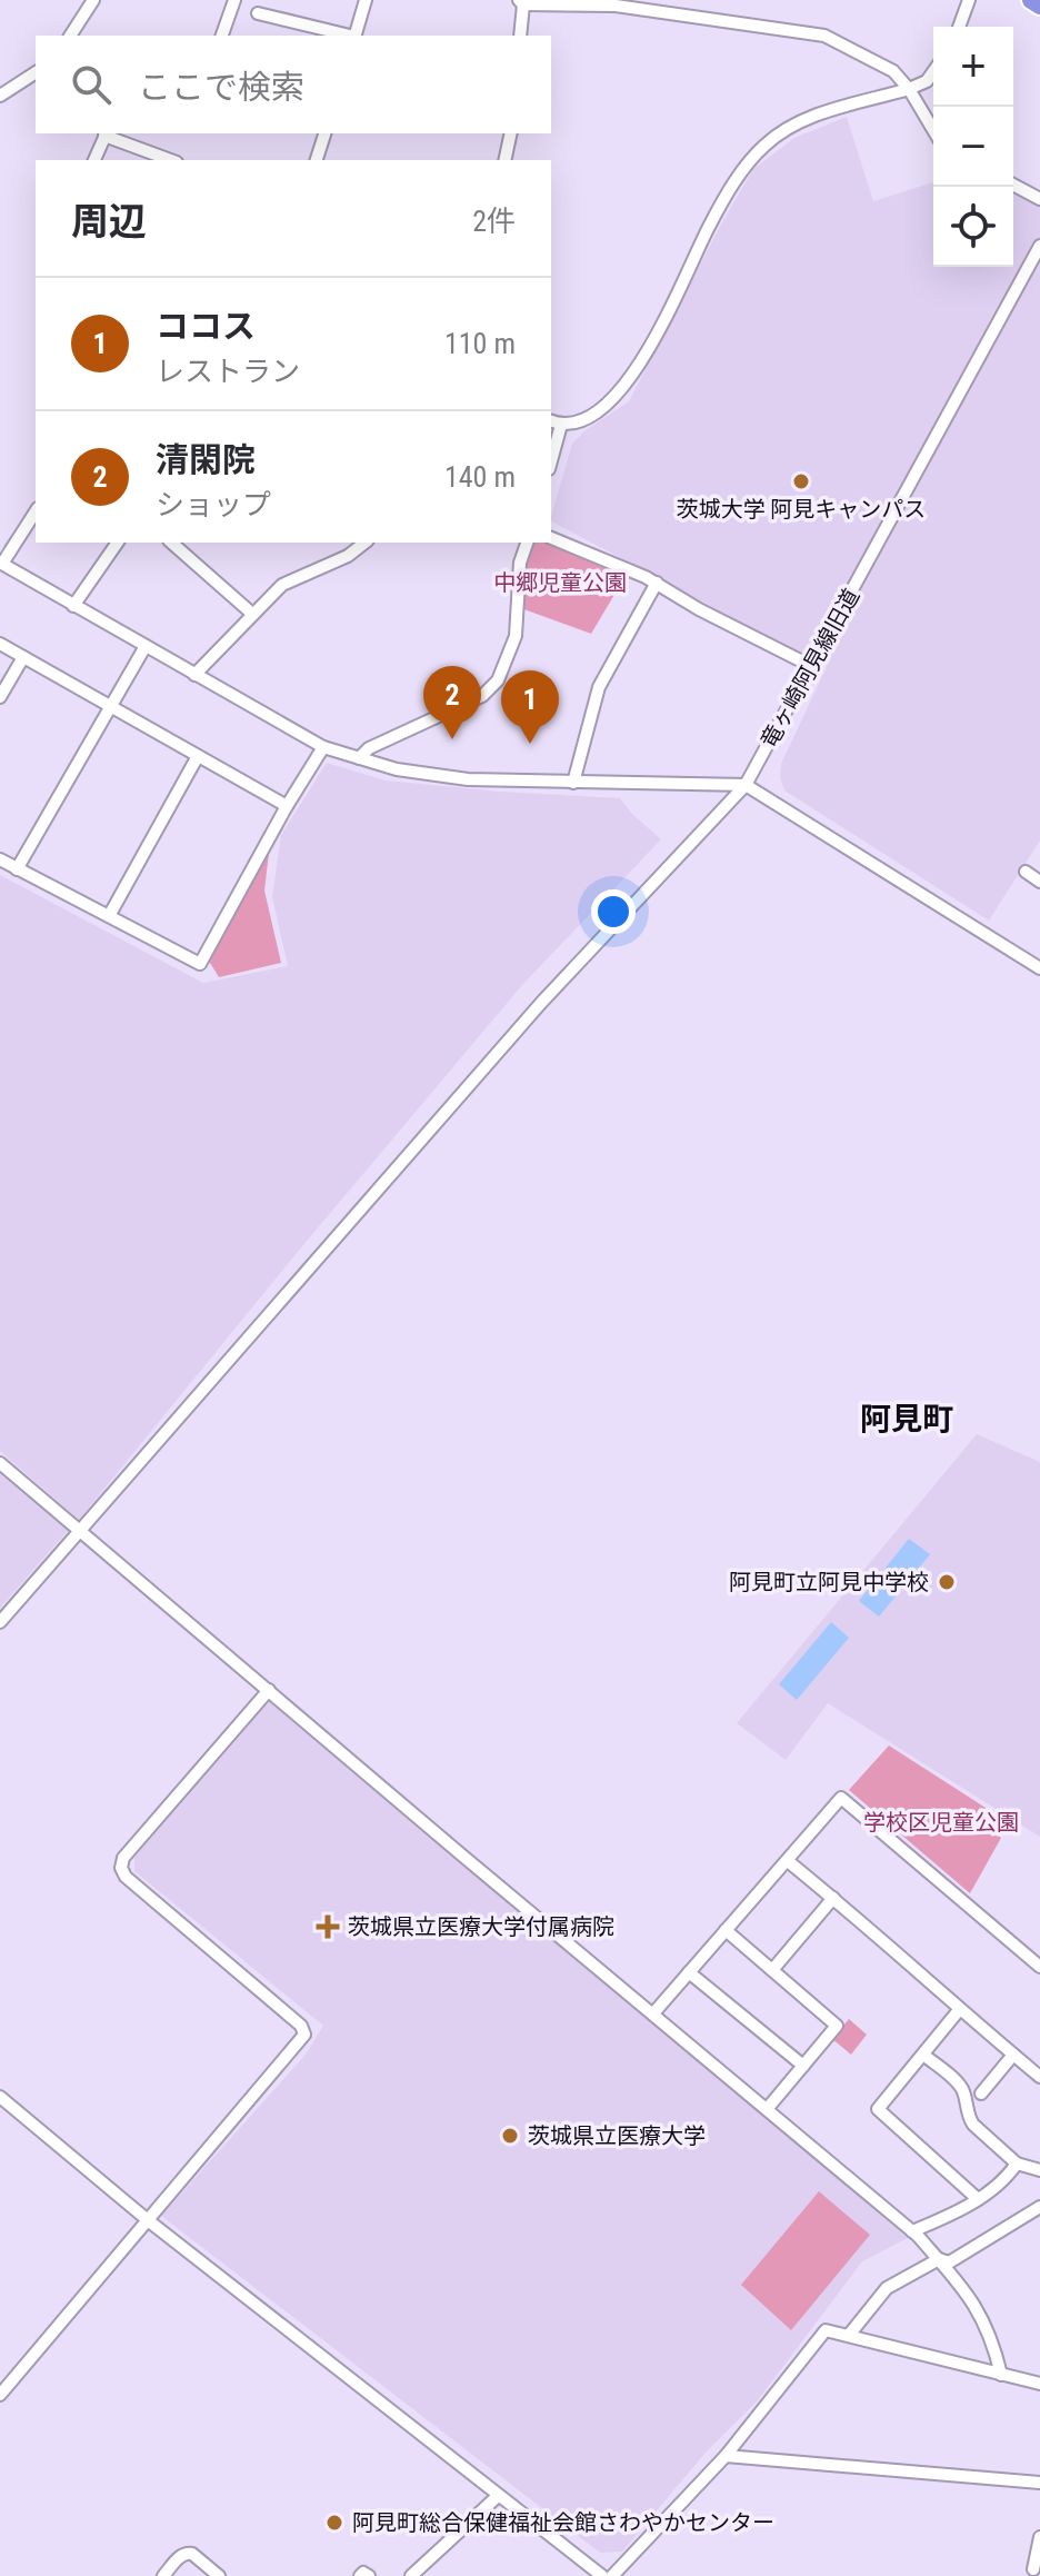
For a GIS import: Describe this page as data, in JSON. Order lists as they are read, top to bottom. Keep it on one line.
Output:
{"streets":{"street":["竜ヶ崎阿見線旧道"]},"districts":["阿見町"],"parks":["中郷児童公園","学校区児童公園"],"places":{"other":["茨城大学 阿見キャンパス","阿見町立阿見中学校","茨城県立医療大学","阿見町総合保健福祉会館さわやかセンター"],"health":["茨城県立医療大学付属病院"]},"page":{"map_buttons":["+","−"],"search":"ここで検索","heading":["周辺","2件"],"list":[{"mark":"1","name":"ココス","note":"レストラン","value":"110 m"},{"mark":"2","name":"清閑院","note":"ショップ","value":"140 m"}],"pins":["2","1"]}}
